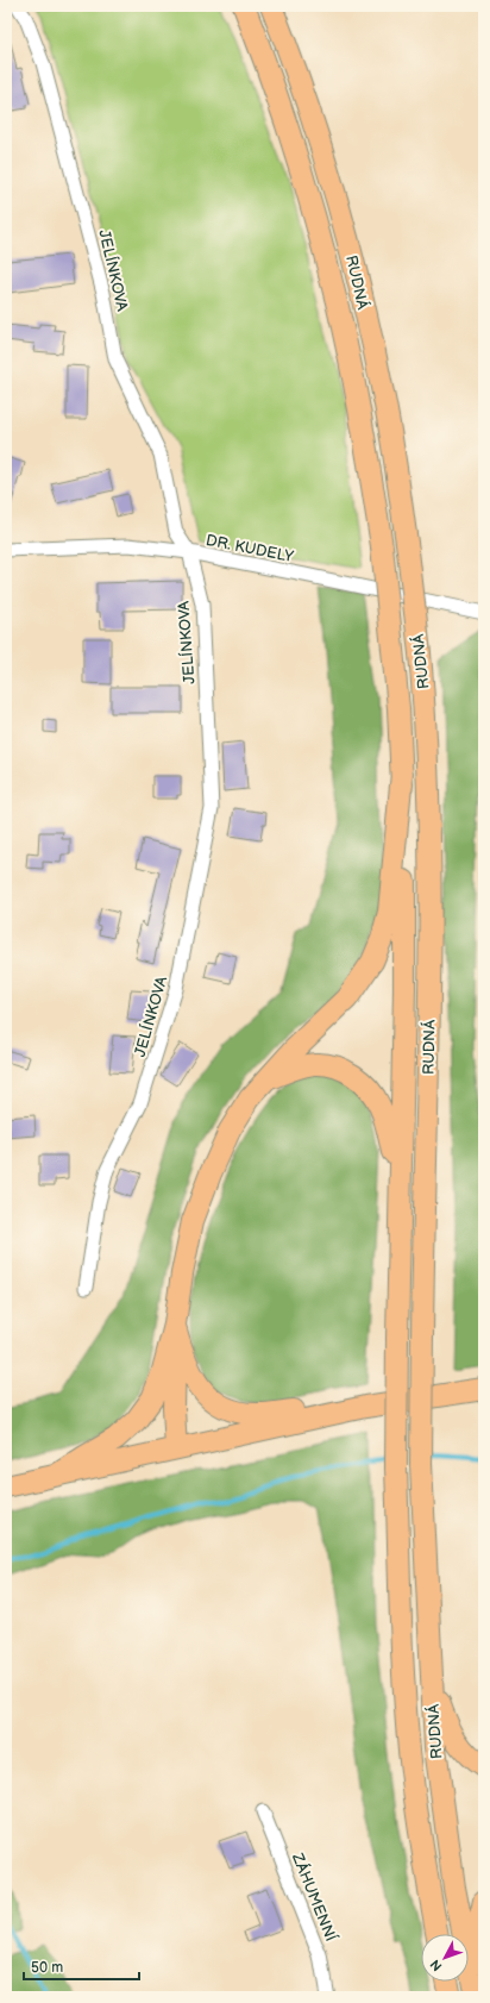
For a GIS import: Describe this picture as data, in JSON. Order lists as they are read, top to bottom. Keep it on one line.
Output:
{"streets":{"highway":["RUDNÁ"],"street":["JELÍNKOVA","DR. KUDELY","ZÁHUMENNÍ"]},"crossings":[["JELÍNKOVA","DR. KUDELY"]],"scale_bar":"50 m","north":"bottom left"}
